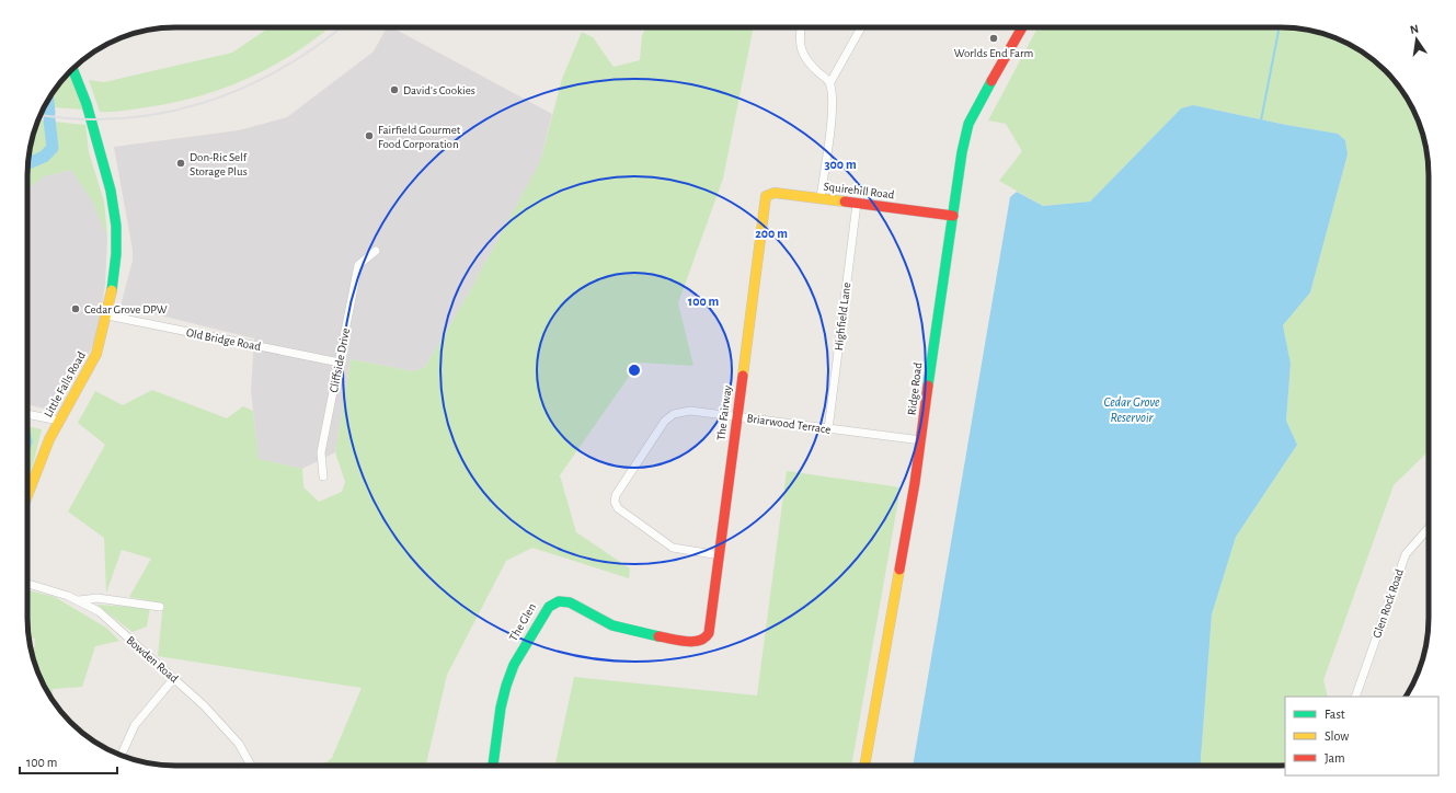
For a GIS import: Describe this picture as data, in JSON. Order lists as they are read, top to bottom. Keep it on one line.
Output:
{"streets":{"street":["Squirehill Road","Highfield Lane","Old Bridge Road","Cliffside Drive","Little Falls Road","Ridge Road","The Fairway","Briarwood Terrace","Glen Rock Road","The Glen","Bowden Road"]},"crossings":[["Squirehill Road","Highfield Lane"],["Squirehill Road","Ridge Road"],["Squirehill Road","The Fairway"],["Highfield Lane","Briarwood Terrace"],["Old Bridge Road","Cliffside Drive"],["Old Bridge Road","Little Falls Road"],["Ridge Road","Briarwood Terrace"],["The Fairway","Briarwood Terrace"],["The Fairway","The Glen"]],"water":["Cedar Grove Reservoir"],"places":["Worlds End Farm","David's Cookies","Fairfield Gourmet Food Corporation","Don-Ric Self Storage Plus","Cedar Grove DPW"],"legend":["Fast","Slow","Jam"],"scale_bar":"100 m","north":"top","rings":["300 m","200 m","100 m"]}
